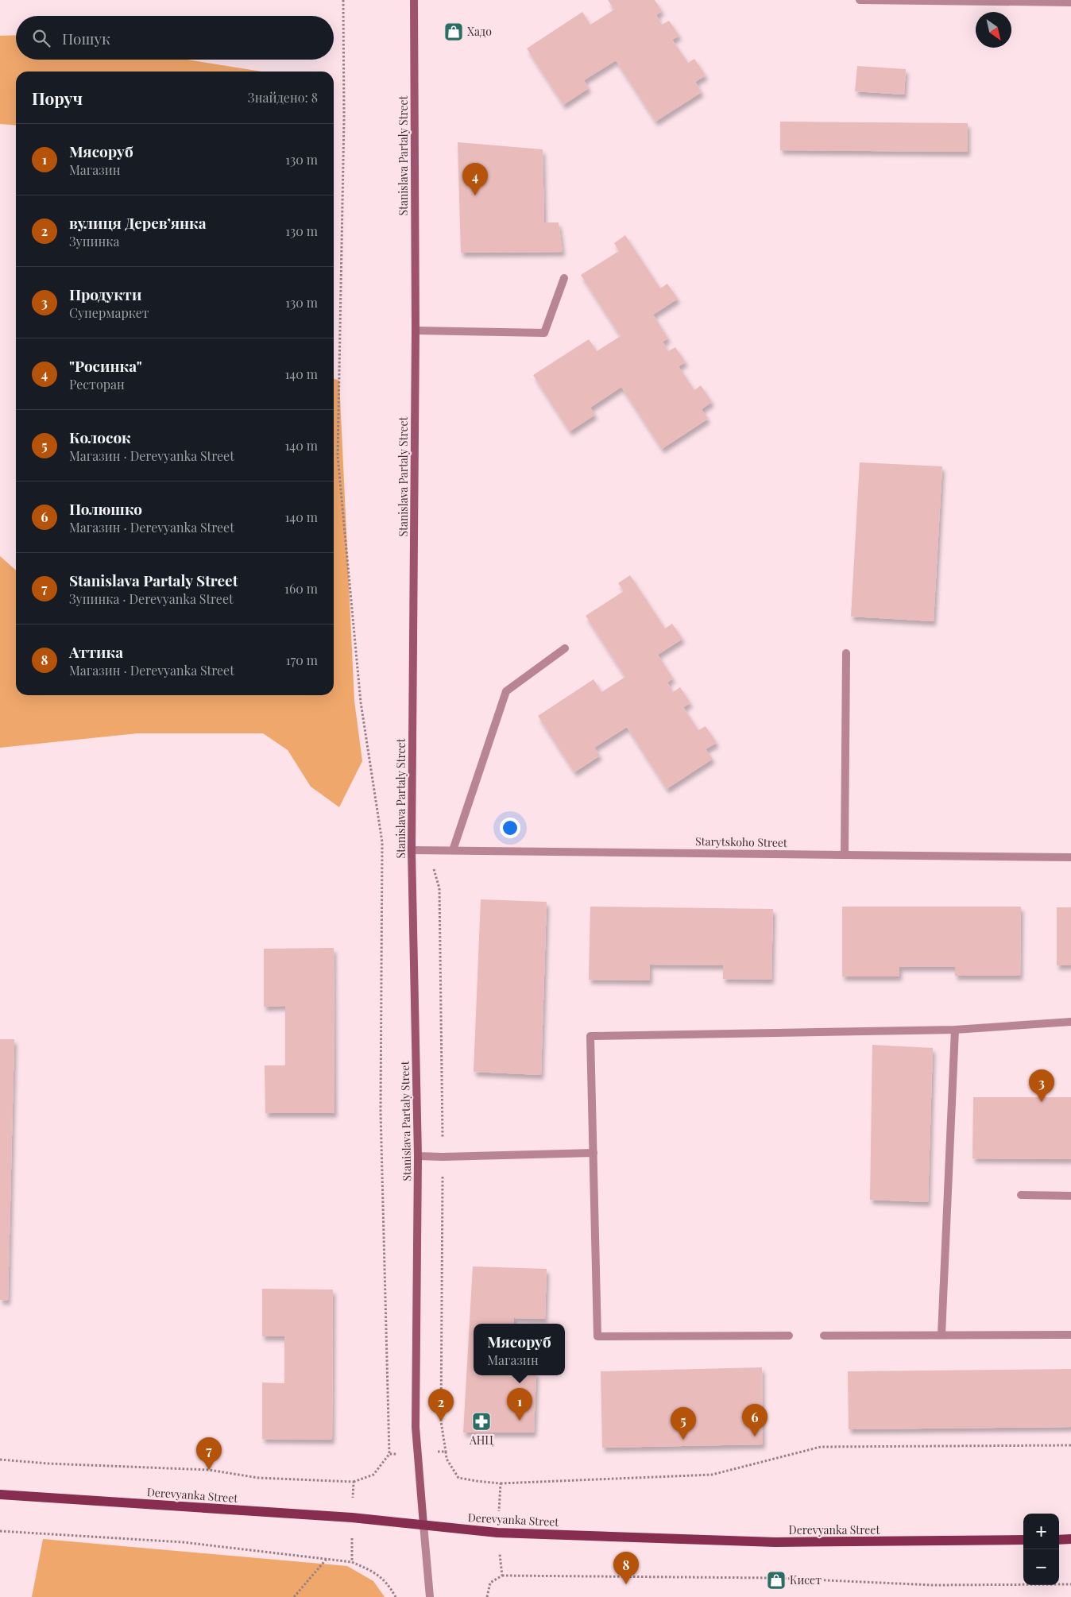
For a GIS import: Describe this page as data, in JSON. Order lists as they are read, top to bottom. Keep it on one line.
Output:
{"streets":{"main road":["Derevyanka Street"],"street":["Stanislava Partaly Street","Starytskoho Street"]},"crossings":[["Stanislava Partaly Street","Starytskoho Street"],["Stanislava Partaly Street","Derevyanka Street"]],"places":{"shop":["Хадо","Кисет"],"pharmacy":["АНЦ"]},"north":"bottom right","page":{"search":"Пошук","heading":["Поруч","Знайдено: 8"],"list":[{"mark":"1","name":"Мясоруб","note":"Магазин","value":"130 m"},{"mark":"2","name":"вулиця Дерев’янка","note":"Зупинка","value":"130 m"},{"mark":"3","name":"Продукти","note":"Супермаркет","value":"130 m"},{"mark":"4","name":"\"Росинка\"","note":"Ресторан","value":"140 m"},{"mark":"5","name":"Колосок","note":"Магазин · Derevyanka Street","value":"140 m"},{"mark":"6","name":"Полюшко","note":"Магазин · Derevyanka Street","value":"140 m"},{"mark":"7","name":"Stanislava Partaly Street","note":"Зупинка · Derevyanka Street","value":"160 m"},{"mark":"8","name":"Аттика","note":"Магазин · Derevyanka Street","value":"170 m"}],"pins":["4","3","1","2","6","5","7","8"],"popup":["Мясоруб","Магазин"],"map_buttons":["+","−"]}}
